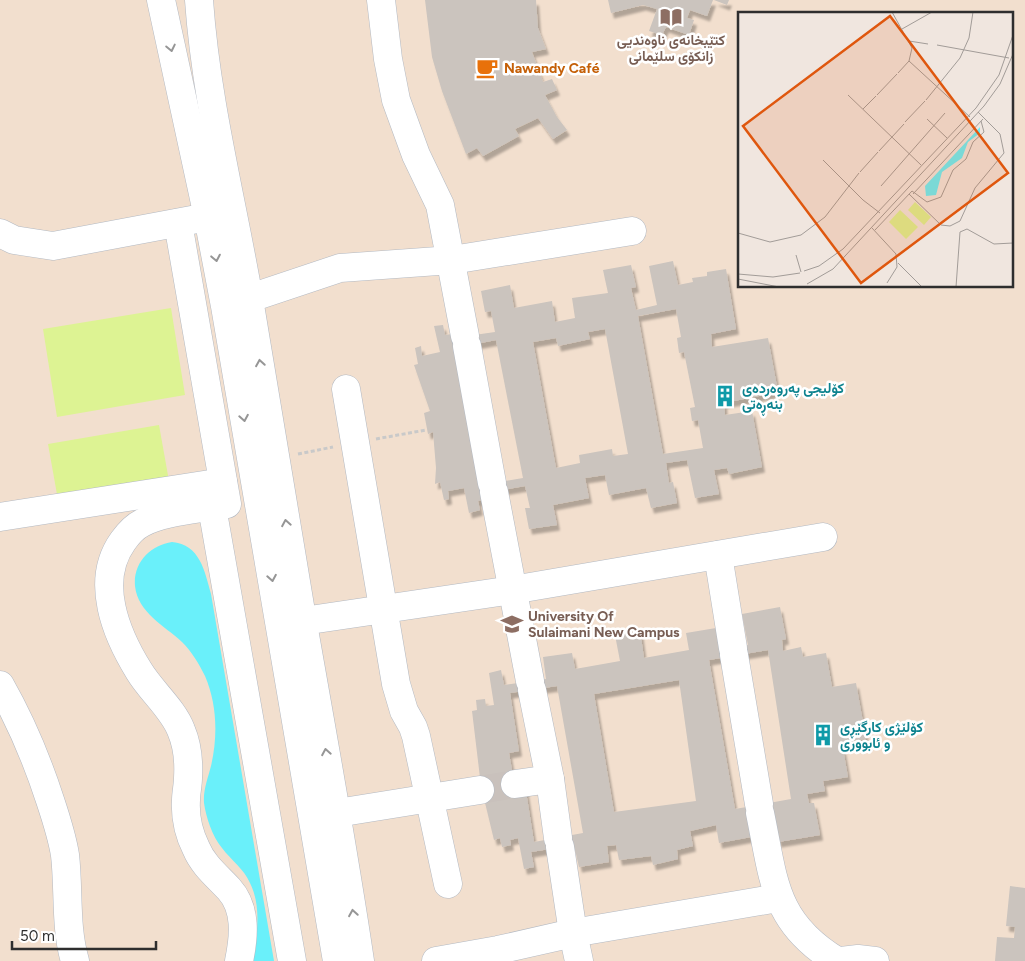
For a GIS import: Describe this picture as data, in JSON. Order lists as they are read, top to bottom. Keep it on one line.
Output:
{"places":{"library":["کتێبخانەی ناوەندیی زانکۆی سلێمانی"],"cafe":["Nawandy Café"],"building":["کۆلیجی پەروەردەی بنەڕەتی","كۆلێژی كارگێڕی و ئابووری"],"school or university":["University Of Sulaimani New Campus"]},"scale_bar":"50 m"}
